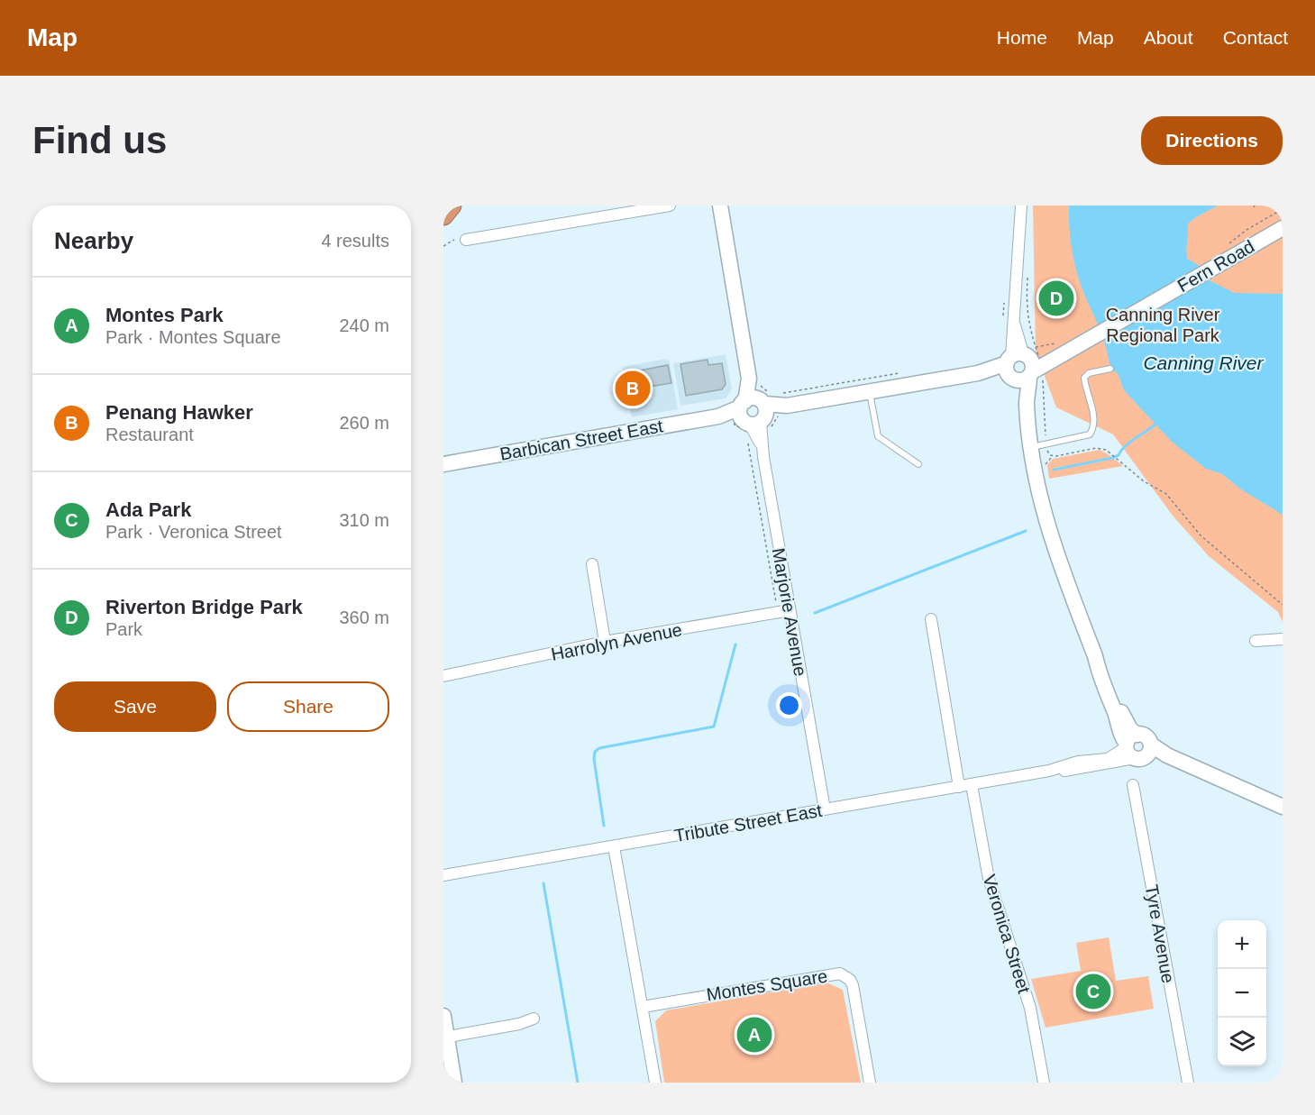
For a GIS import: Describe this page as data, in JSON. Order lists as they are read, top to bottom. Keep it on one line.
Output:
{"streets":{"street":["Fern Road","Barbican Street East","Marjorie Avenue","Harrolyn Avenue","Tribute Street East","Veronica Street","Tyre Avenue","Montes Square"]},"crossings":[["Fern Road","Barbican Street East"],["Barbican Street East","Marjorie Avenue"],["Marjorie Avenue","Harrolyn Avenue"],["Marjorie Avenue","Tribute Street East"],["Tribute Street East","Veronica Street"]],"water":["Canning River"],"parks":["Canning River Regional Park"],"page":{"header":"Map","nav":["Home","Map","About","Contact"],"buttons":["Directions",["Save","Share"]],"title":"Find us","heading":["Nearby","4 results"],"list":[{"mark":"A","name":"Montes Park","note":"Park · Montes Square","value":"240 m"},{"mark":"B","name":"Penang Hawker","note":"Restaurant","value":"260 m"},{"mark":"C","name":"Ada Park","note":"Park · Veronica Street","value":"310 m"},{"mark":"D","name":"Riverton Bridge Park","note":"Park","value":"360 m"}],"pins":["D","B","C","A"],"map_buttons":["+","−"]}}
